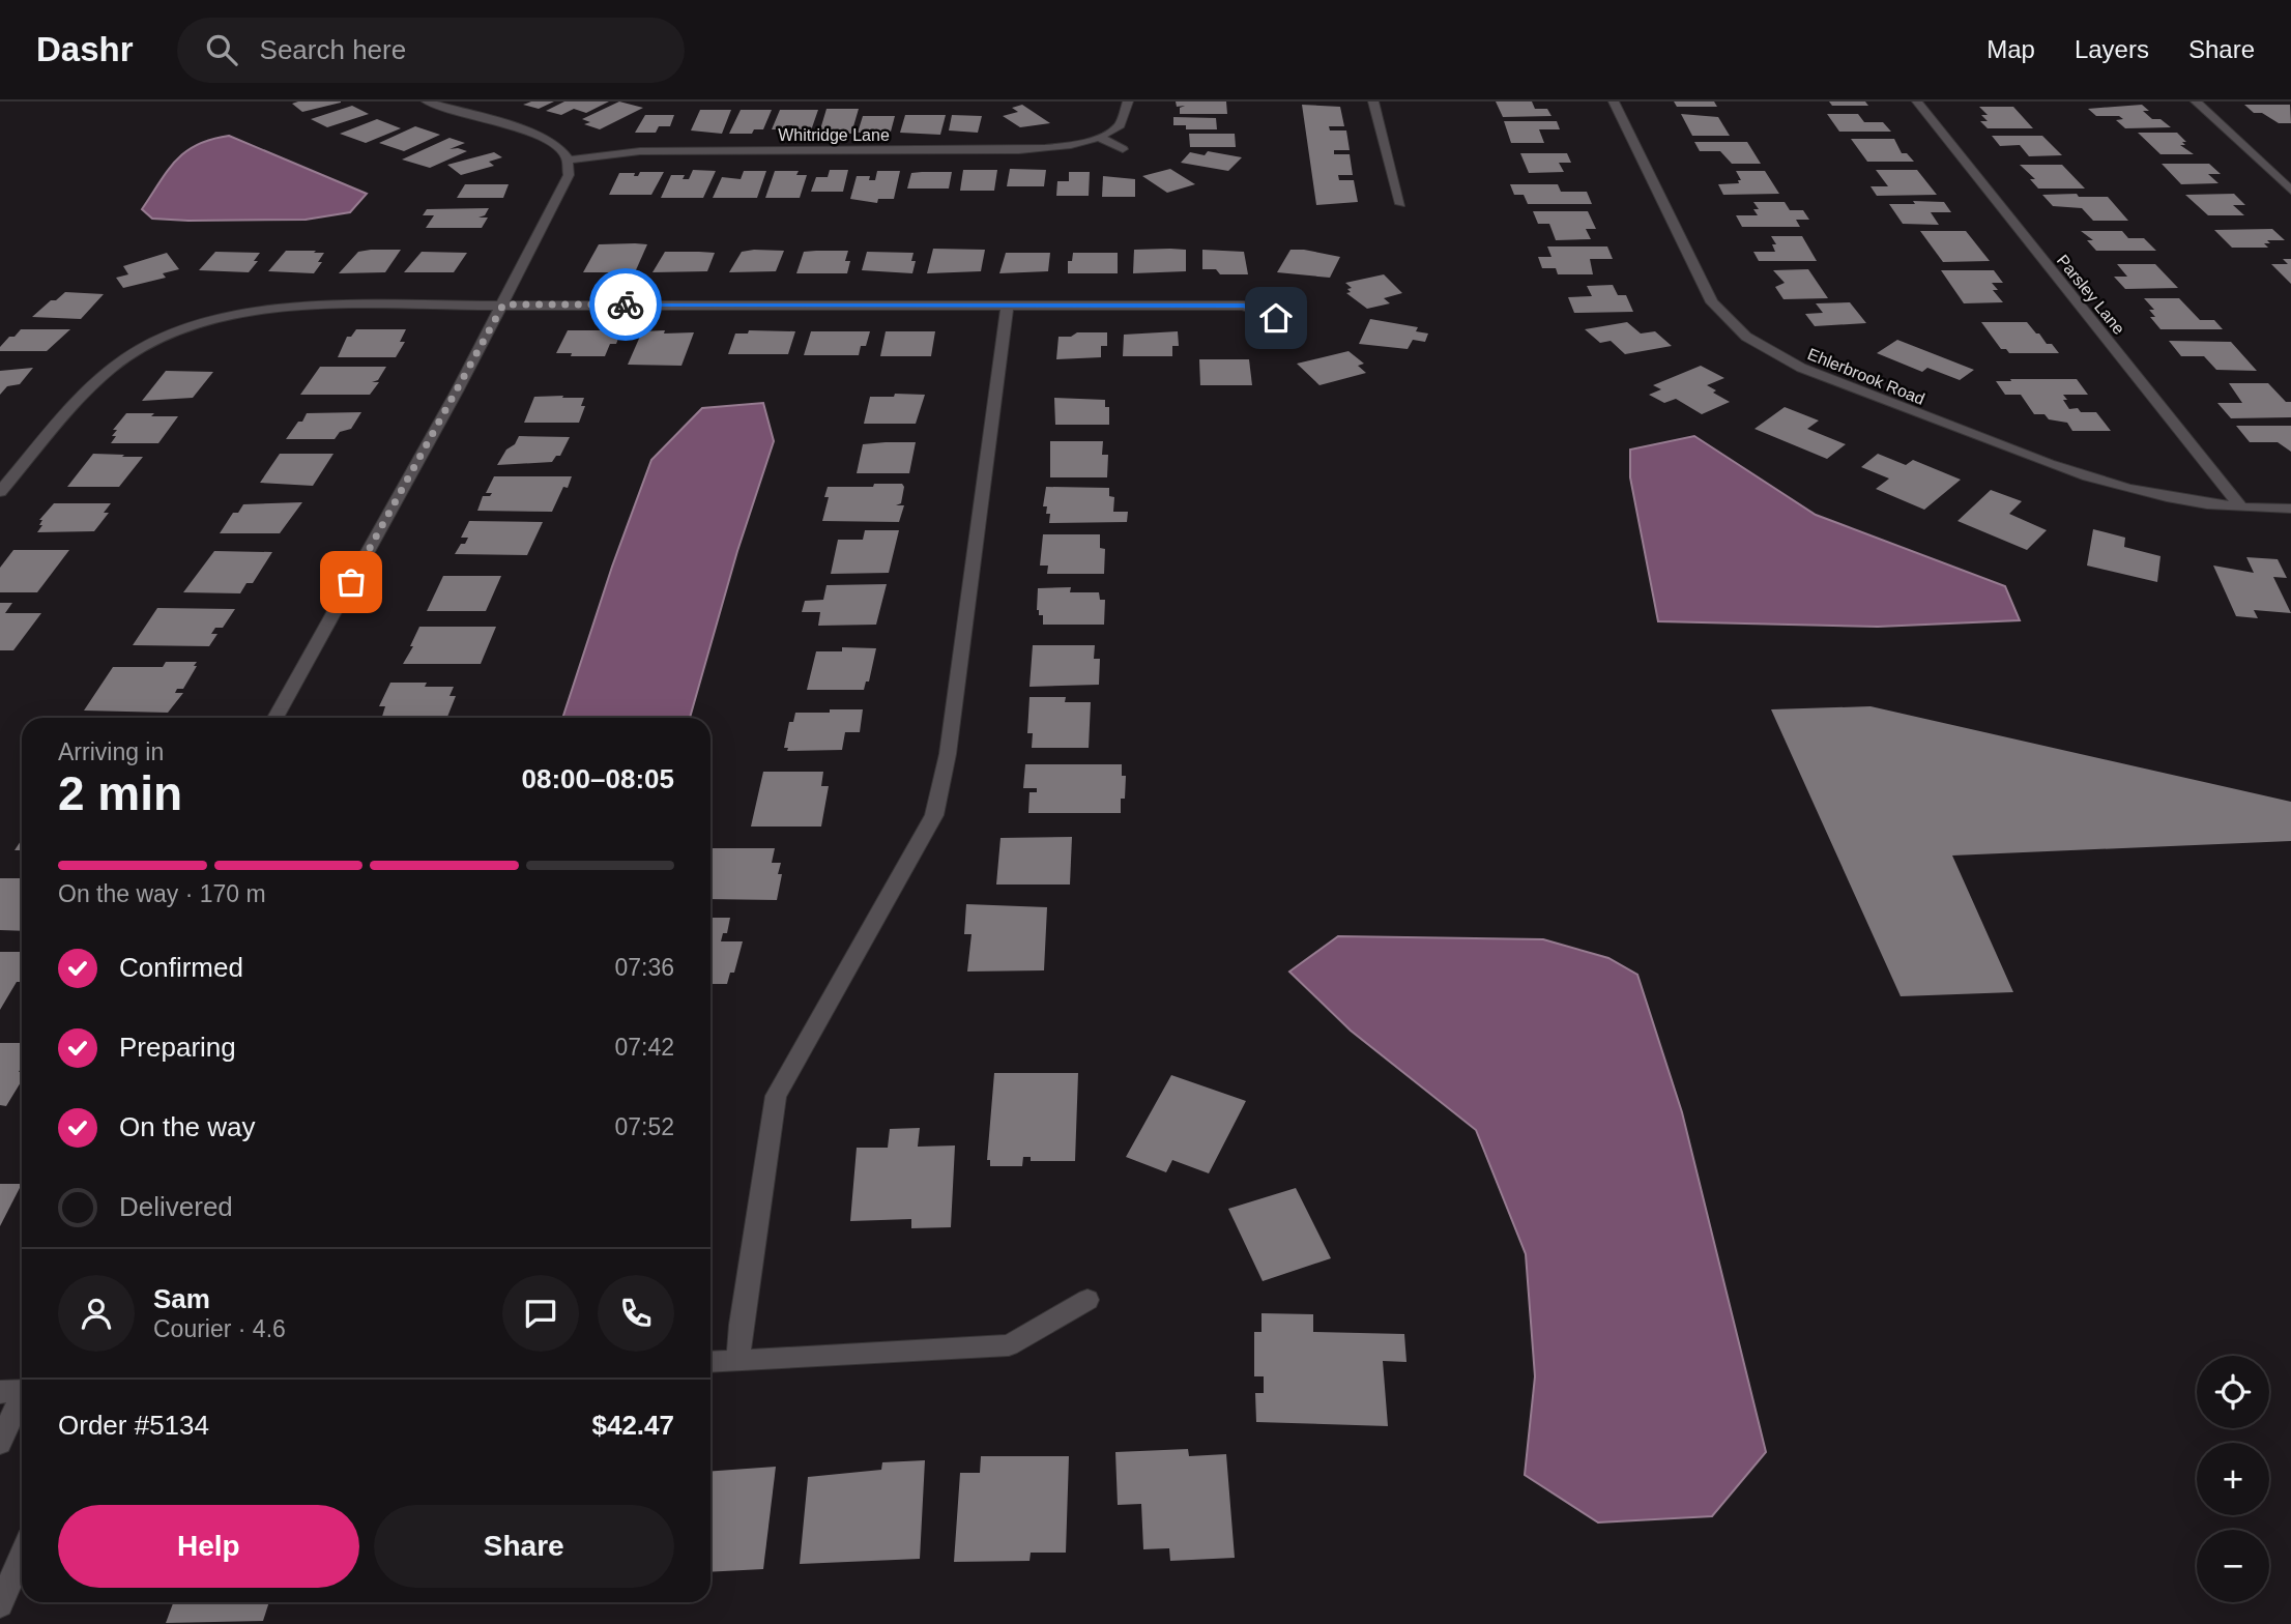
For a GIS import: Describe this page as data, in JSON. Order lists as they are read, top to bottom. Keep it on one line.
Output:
{"streets":{"street":["Whitridge Lane","Parsley Lane","Ehlerbrook Road"]},"crossings":[["Parsley Lane","Ehlerbrook Road"]],"page":{"header":"Dashr","search":"Search here","nav":["Map","Layers","Share"],"heading":["2 min","Arriving in","08:00–08:05"],"panel":["Sam","Courier · 4.6","Order #5134","$42.47"],"bar":"On the way · 170 m","list":[["Confirmed","07:36"],["Preparing","07:42"],["On the way","07:52"],"Delivered"],"map_buttons":["+","−"],"buttons":["Help","Share"]}}
